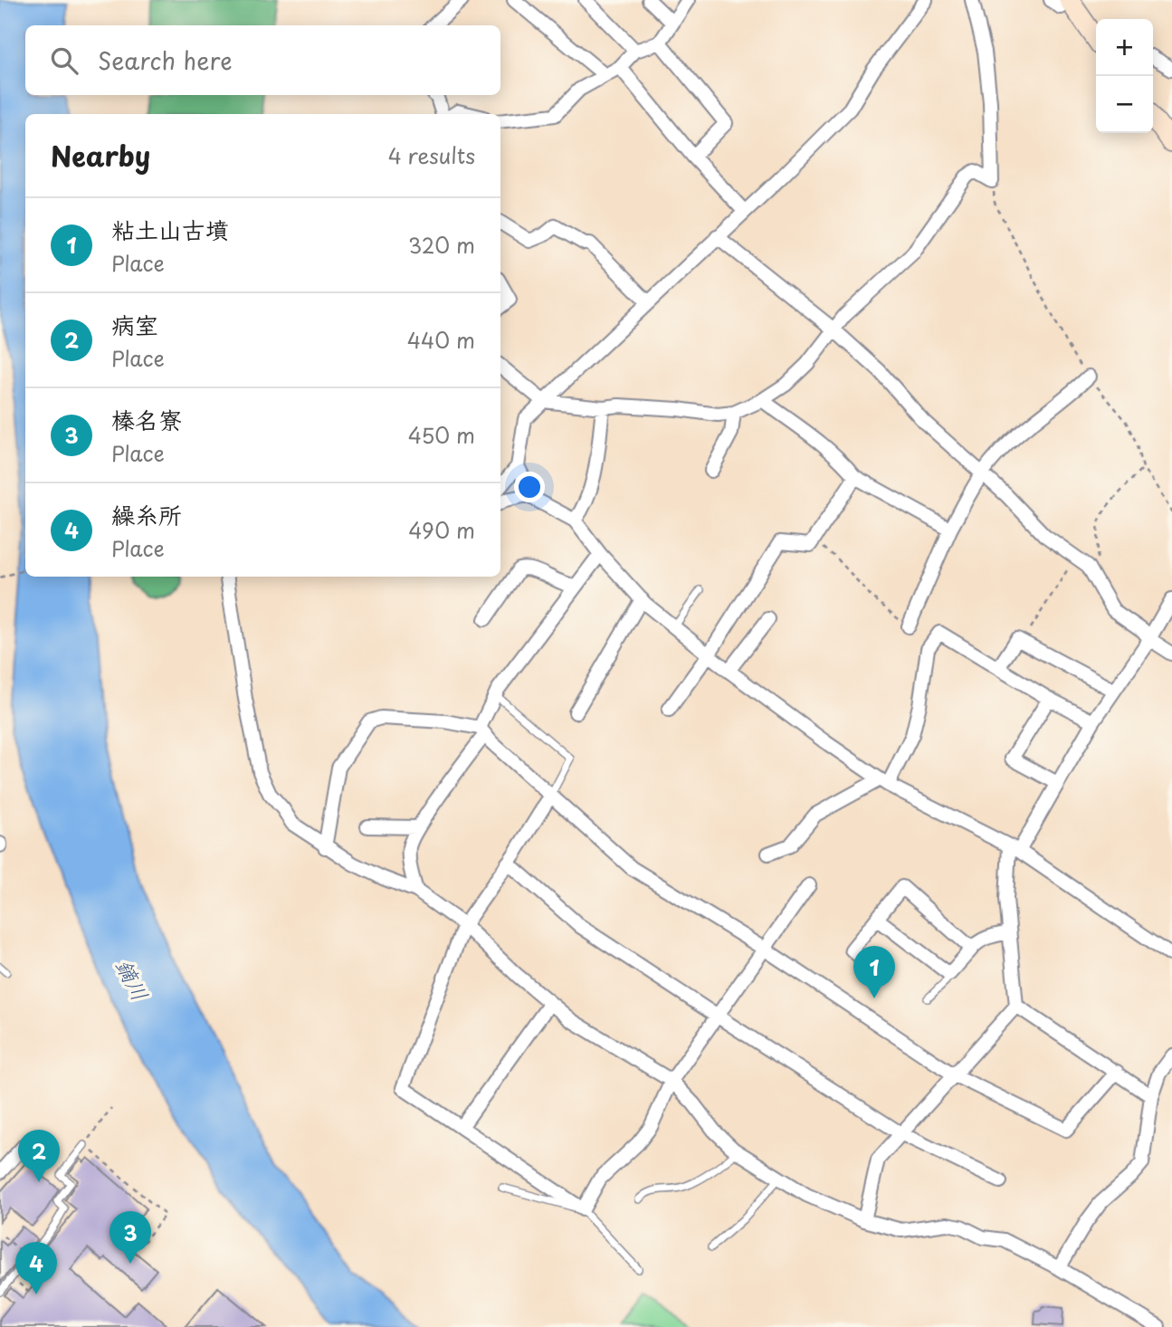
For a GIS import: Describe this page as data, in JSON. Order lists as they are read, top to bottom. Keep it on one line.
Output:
{"water":["鏑川"],"page":{"map_buttons":["+","−"],"search":"Search here","heading":["Nearby","4 results"],"list":[{"mark":"1","name":"粘土山古墳","note":"Place","value":"320 m"},{"mark":"2","name":"病室","note":"Place","value":"440 m"},{"mark":"3","name":"榛名寮","note":"Place","value":"450 m"},{"mark":"4","name":"繰糸所","note":"Place","value":"490 m"}],"pins":["1","2","3","4"]}}
